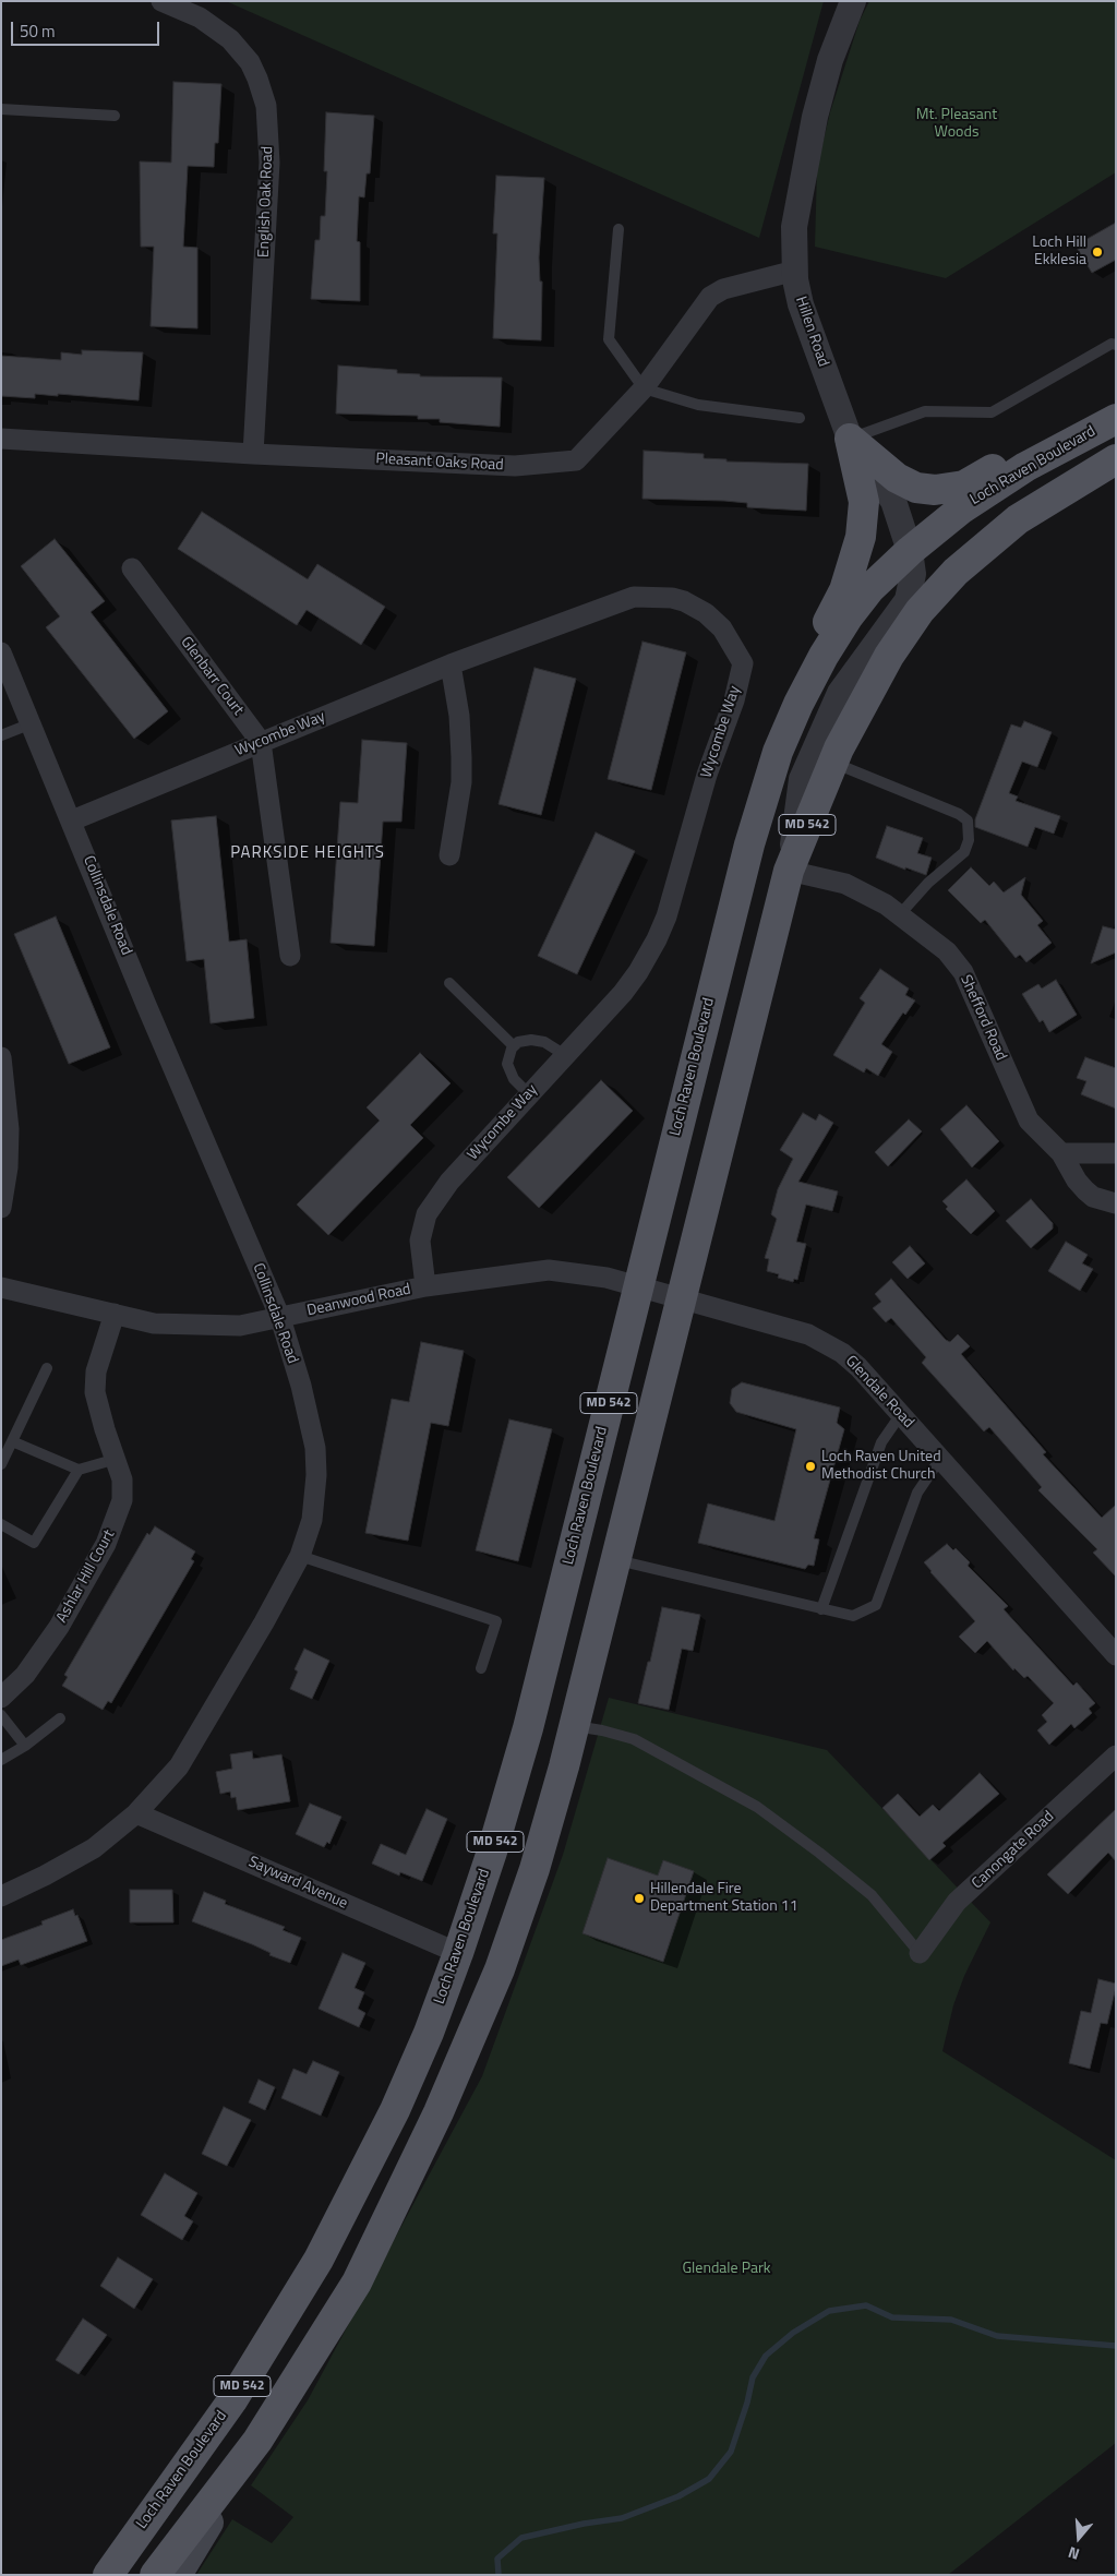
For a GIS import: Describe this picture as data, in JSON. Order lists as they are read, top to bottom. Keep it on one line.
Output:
{"streets":{"main road":["Loch Raven Boulevard","MD 542"],"street":["English Oak Road","Hillen Road","Pleasant Oaks Road","Glenbarr Court","Wycombe Way","Collinsdale Road","Shefford Road","Deanwood Road","Glendale Road","Ashlar Hill Court","Canongate Road","Sayward Avenue"]},"crossings":[["English Oak Road","Pleasant Oaks Road"],["Hillen Road","Pleasant Oaks Road"],["Hillen Road","Loch Raven Boulevard"],["Hillen Road","MD 542"],["Hillen Road","Shefford Road"],["Loch Raven Boulevard","Deanwood Road"],["Loch Raven Boulevard","Sayward Avenue"],["Glenbarr Court","Wycombe Way"],["Wycombe Way","Collinsdale Road"],["Wycombe Way","Deanwood Road"],["MD 542","Shefford Road"],["MD 542","Deanwood Road"],["MD 542","Glendale Road"],["Collinsdale Road","Deanwood Road"],["Collinsdale Road","Sayward Avenue"],["Deanwood Road","Glendale Road"],["Deanwood Road","Ashlar Hill Court"]],"districts":["PARKSIDE HEIGHTS"],"parks":["Mt. Pleasant Woods","Glendale Park"],"places":["Loch Hill Ekklesia","Loch Raven United Methodist Church","Hillendale Fire Department Station 11"],"scale_bar":"50 m","north":"bottom"}
